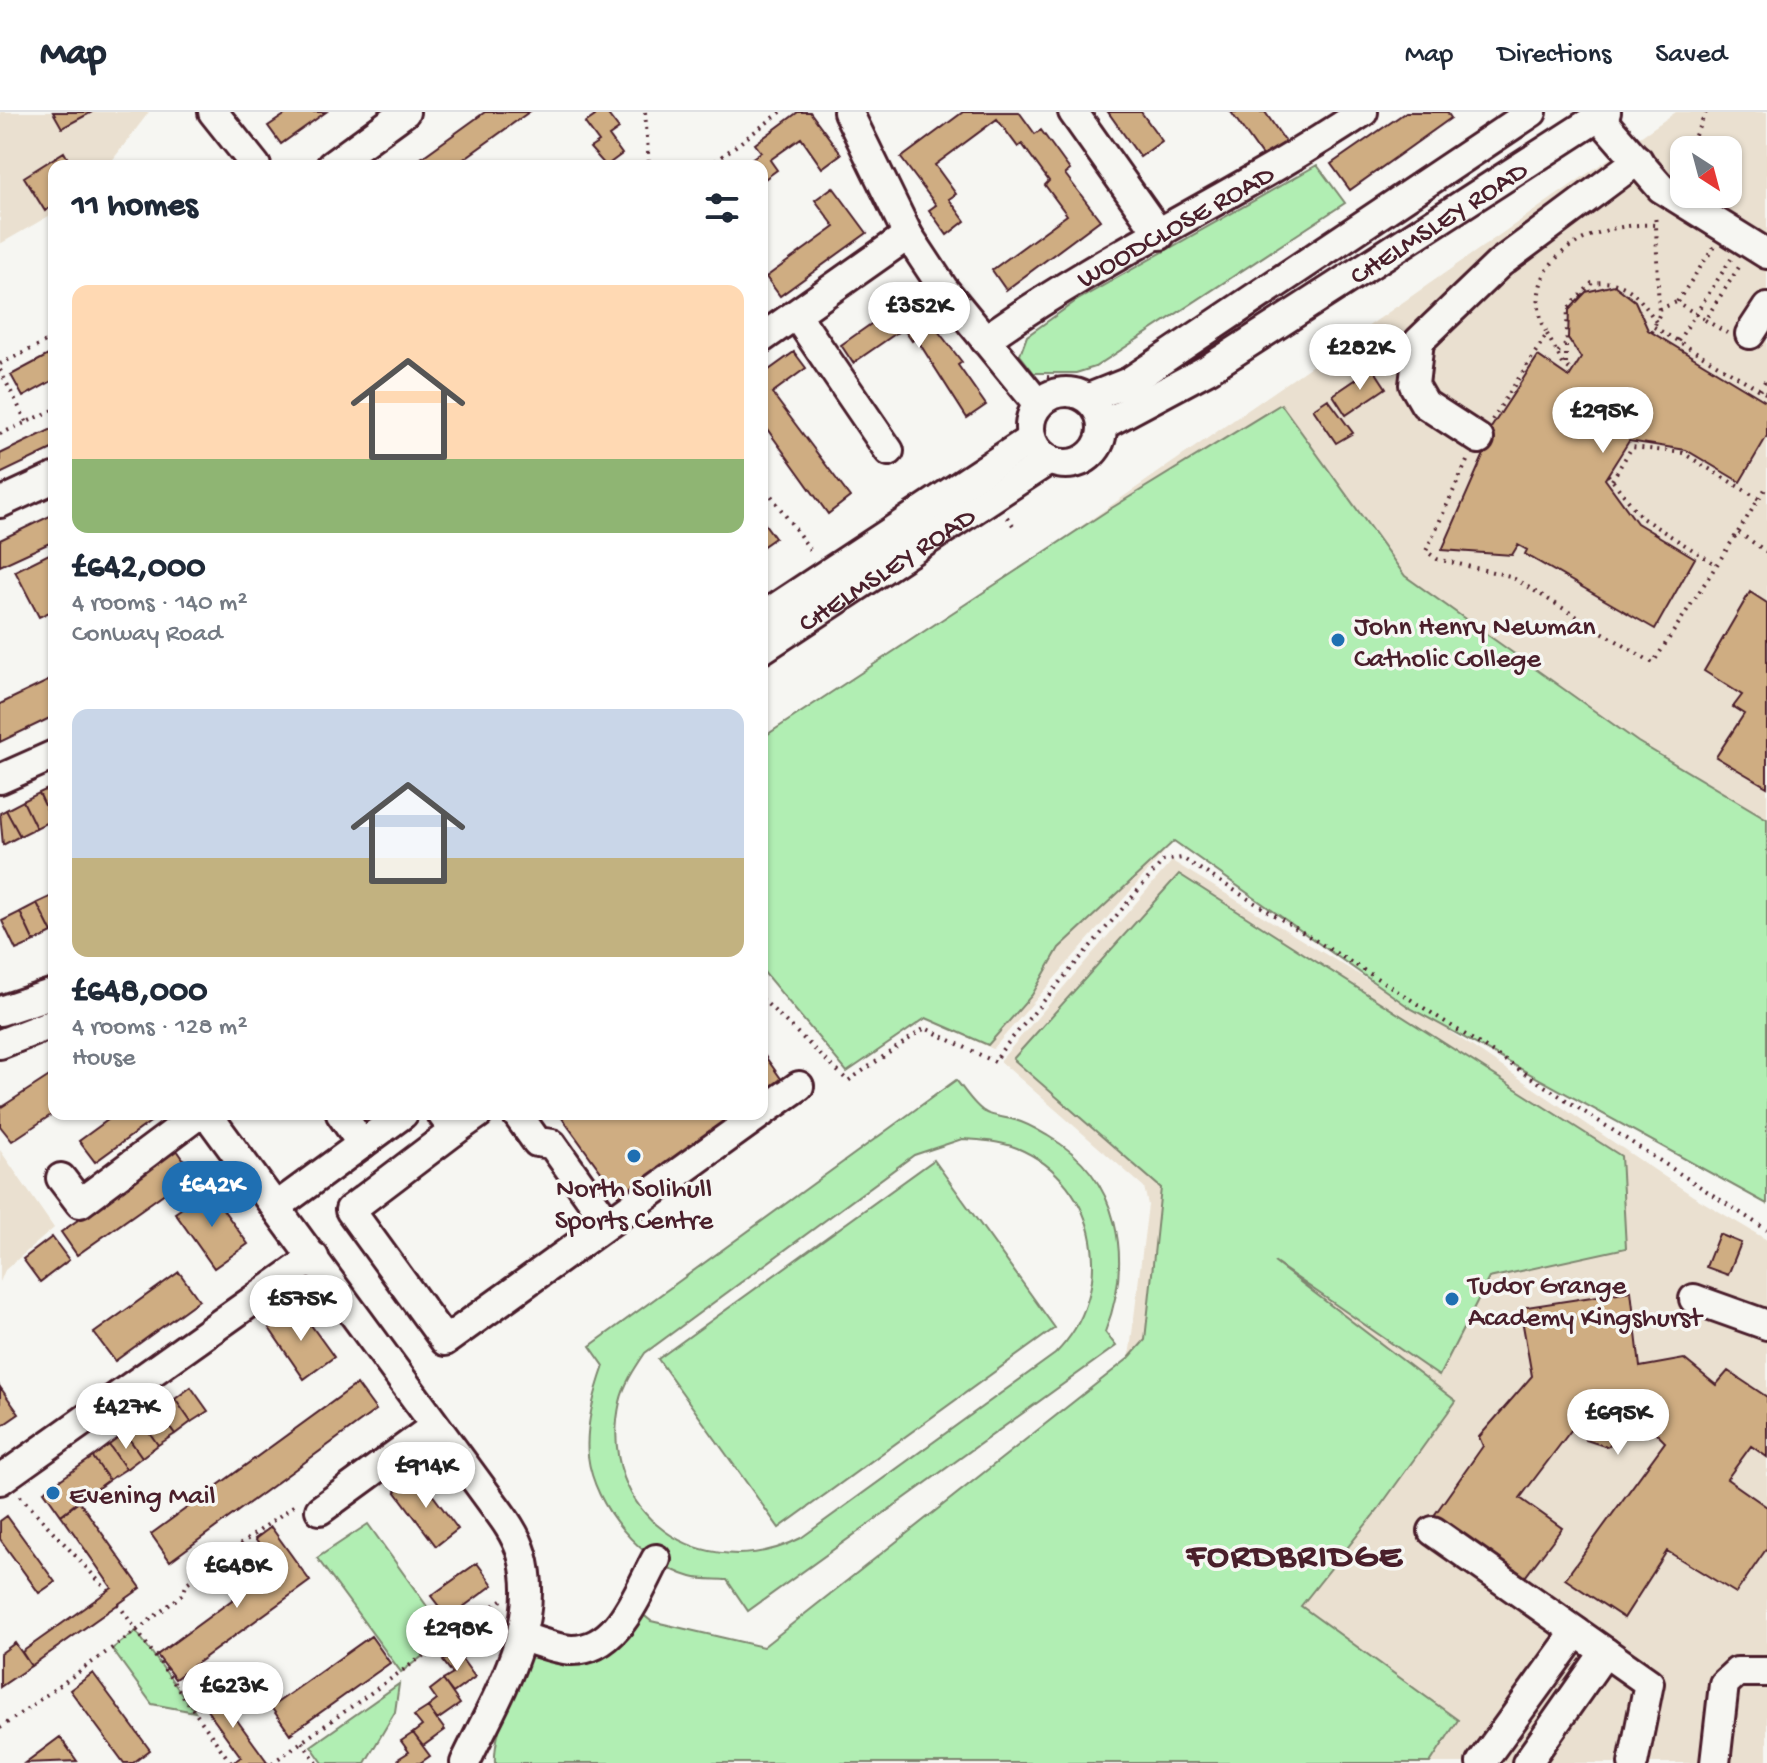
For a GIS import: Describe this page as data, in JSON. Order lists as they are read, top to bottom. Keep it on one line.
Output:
{"streets":{"street":["CHELMSLEY ROAD","WOODCLOSE ROAD"]},"districts":["FORDBRIDGE"],"places":["John Henry Newman Catholic College","North Solihull Sports Centre","Tudor Grange Academy Kingshurst","Evening Mail"],"north":"bottom right","page":{"header":"Map","nav":["Map","Directions","Saved"],"heading":"11 homes","list":[{"name":"£642,000","note":"4 rooms · 140 m² · Conway Road"},{"name":"£648,000","note":"4 rooms · 128 m² · House"}],"price":["£352K","£282K","£295K","£642K","£575K","£427K","£695K","£914K","£648K","£298K","£623K"]}}
